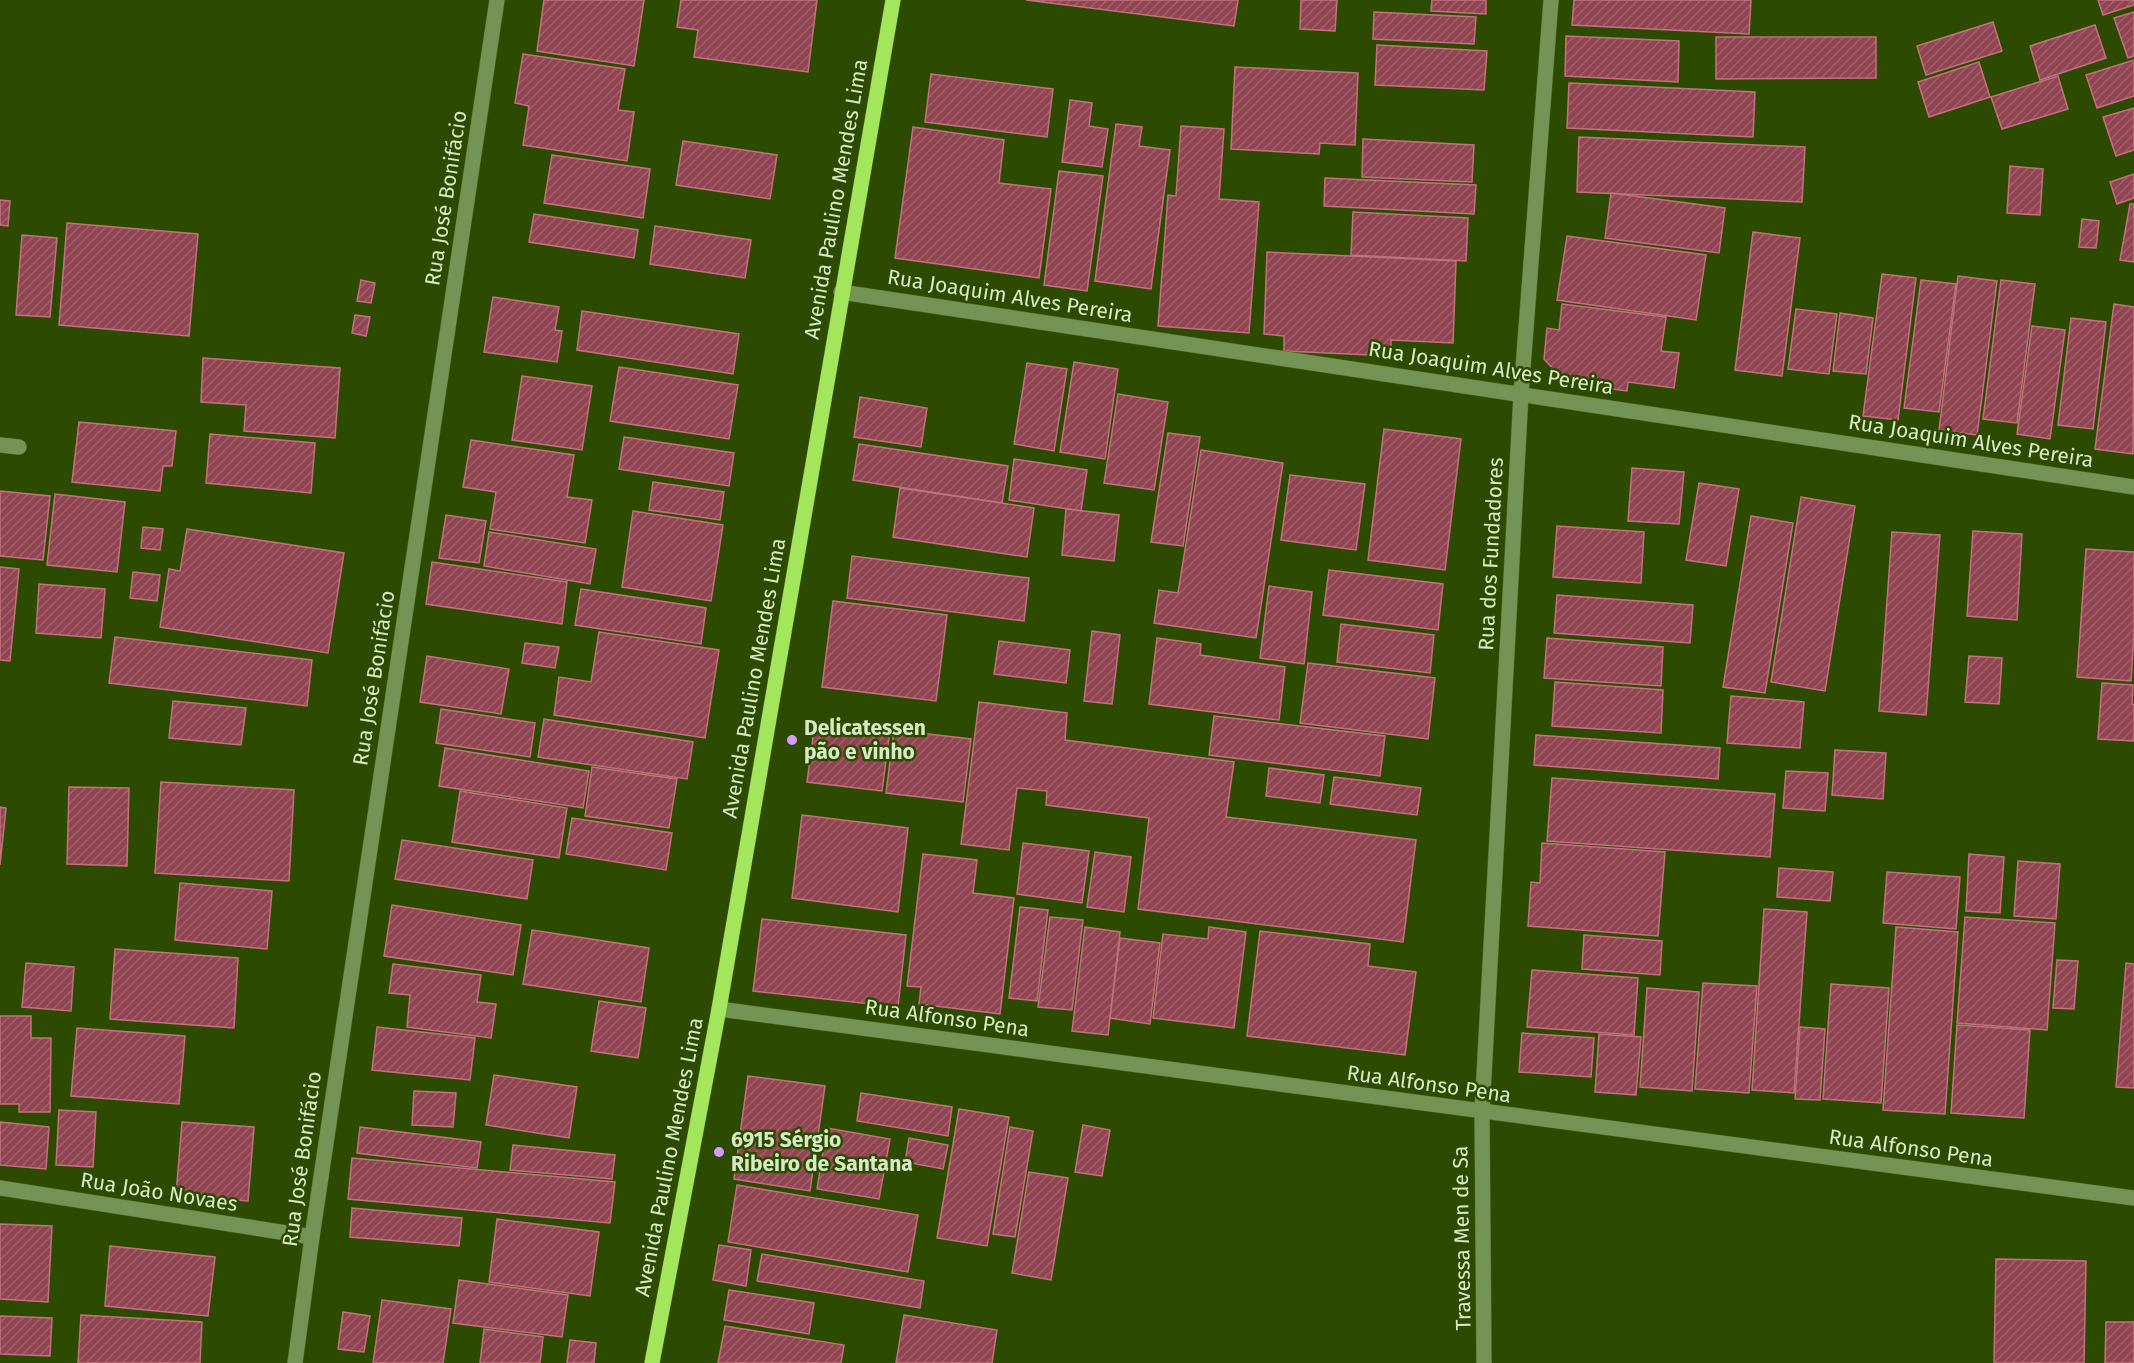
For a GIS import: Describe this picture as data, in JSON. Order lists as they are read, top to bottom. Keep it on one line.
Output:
{"streets":{"main road":["Avenida Paulino Mendes Lima"],"street":["Rua José Bonifácio","Rua Joaquim Alves Pereira","Rua dos Fundadores","Rua Alfonso Pena","Rua João Novaes","Travessa Men de Sa"]},"crossings":[["Rua José Bonifácio","Rua João Novaes"],["Avenida Paulino Mendes Lima","Rua Joaquim Alves Pereira"],["Avenida Paulino Mendes Lima","Rua Alfonso Pena"],["Rua Joaquim Alves Pereira","Rua dos Fundadores"],["Rua dos Fundadores","Rua Alfonso Pena"],["Rua dos Fundadores","Travessa Men de Sa"],["Rua Alfonso Pena","Travessa Men de Sa"]],"places":["Delicatessen pão e vinho","6915 Sérgio Ribeiro de Santana"]}
